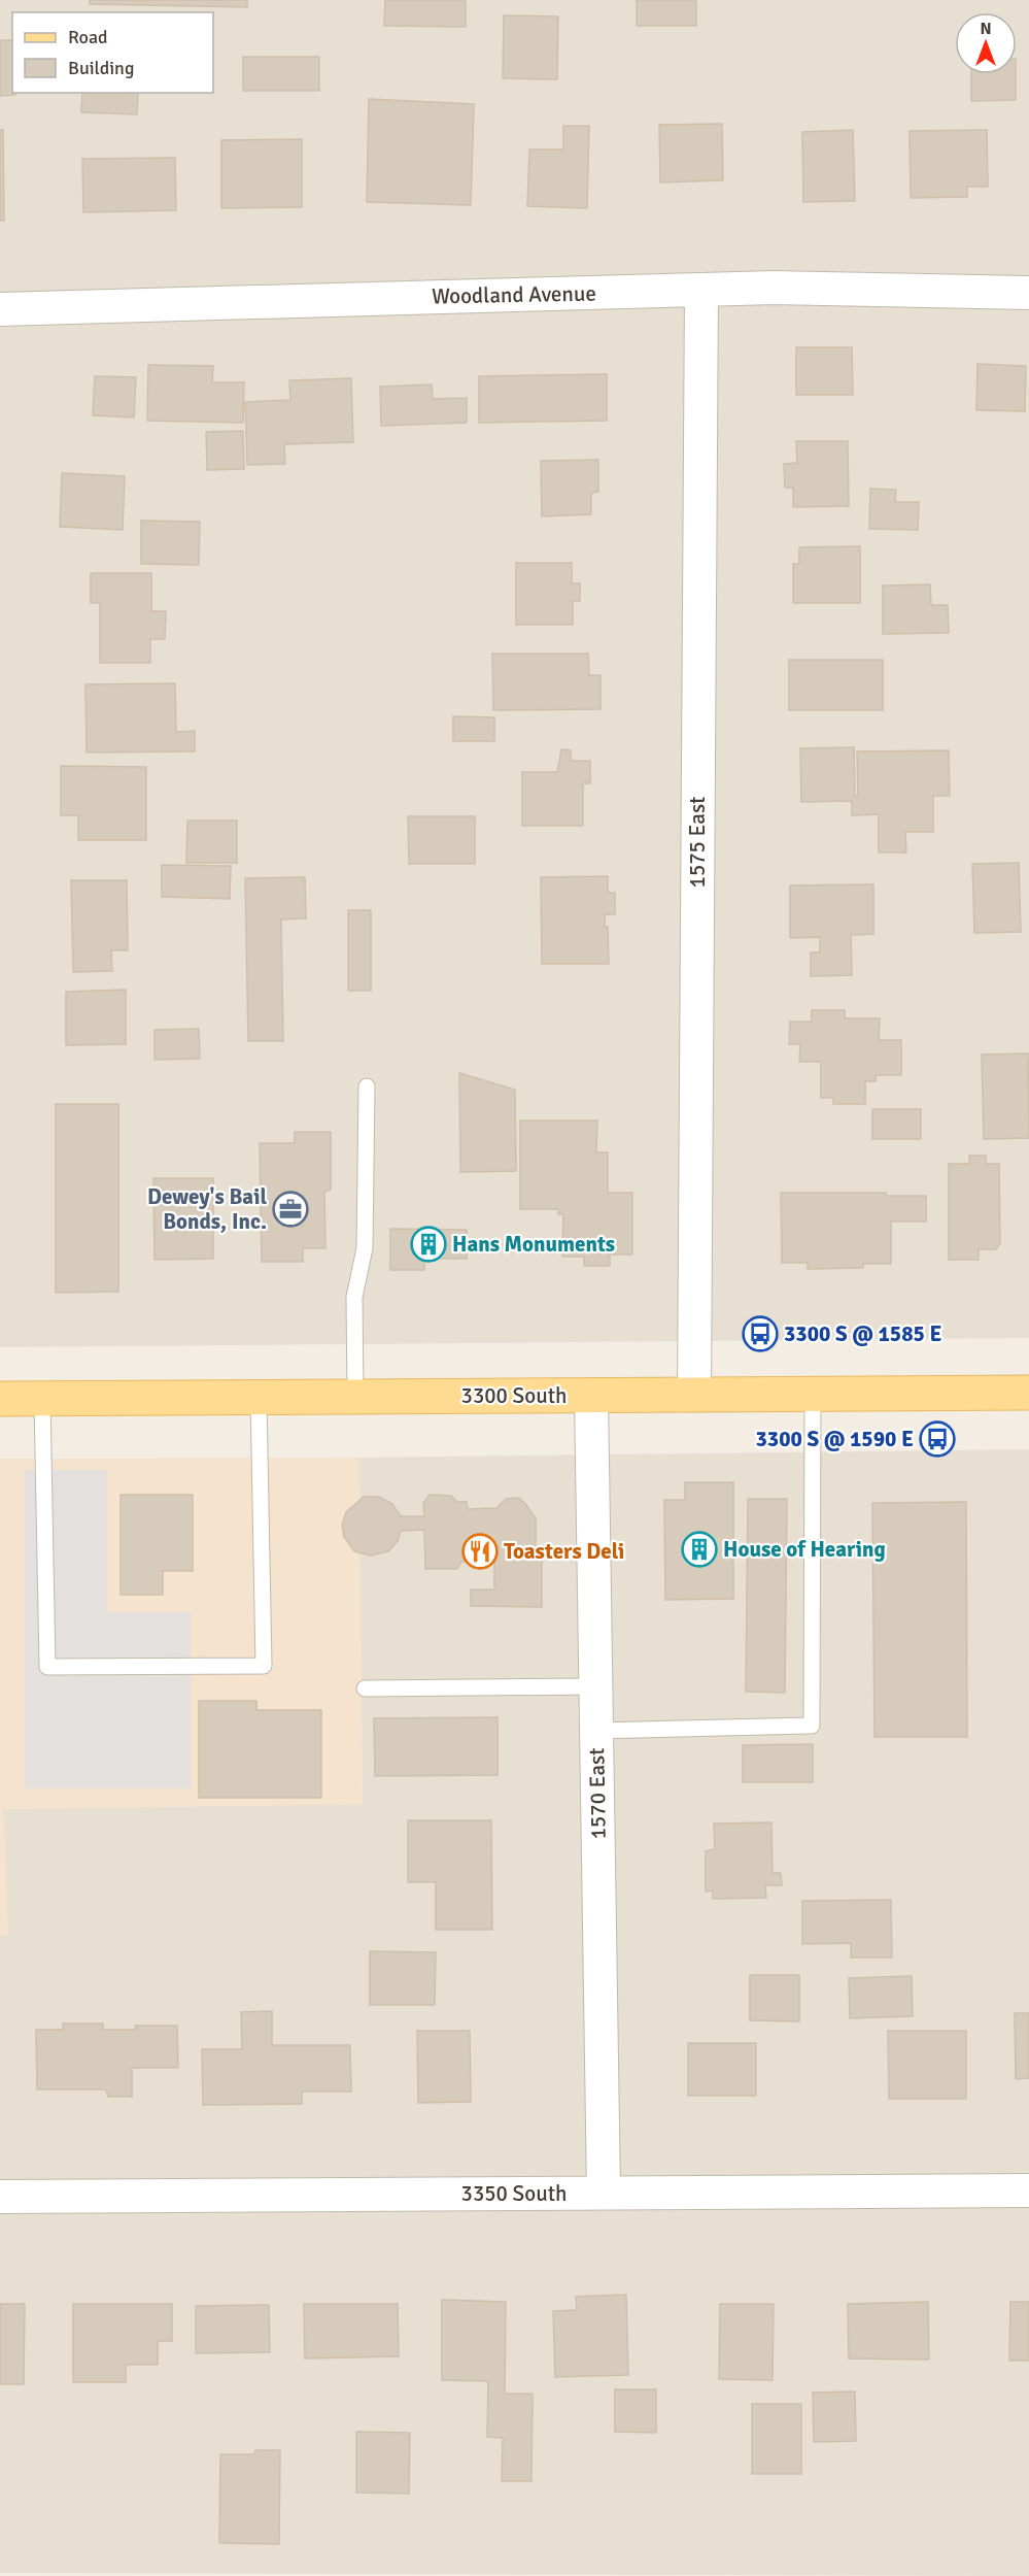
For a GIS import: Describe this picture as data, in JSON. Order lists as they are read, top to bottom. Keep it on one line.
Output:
{"streets":{"main road":["3300 South"],"street":["Woodland Avenue","1575 East","1570 East","3350 South"]},"crossings":[["Woodland Avenue","1575 East"],["1575 East","3300 South"],["3300 South","1570 East"],["1570 East","3350 South"]],"places":{"office":["Dewey's Bail Bonds, Inc."],"building":["Hans Monuments","House of Hearing"],"bus stop":["3300 S @ 1585 E","3300 S @ 1590 E"],"restaurant":["Toasters Deli"]},"legend":["Road","Building"],"north":"top"}
